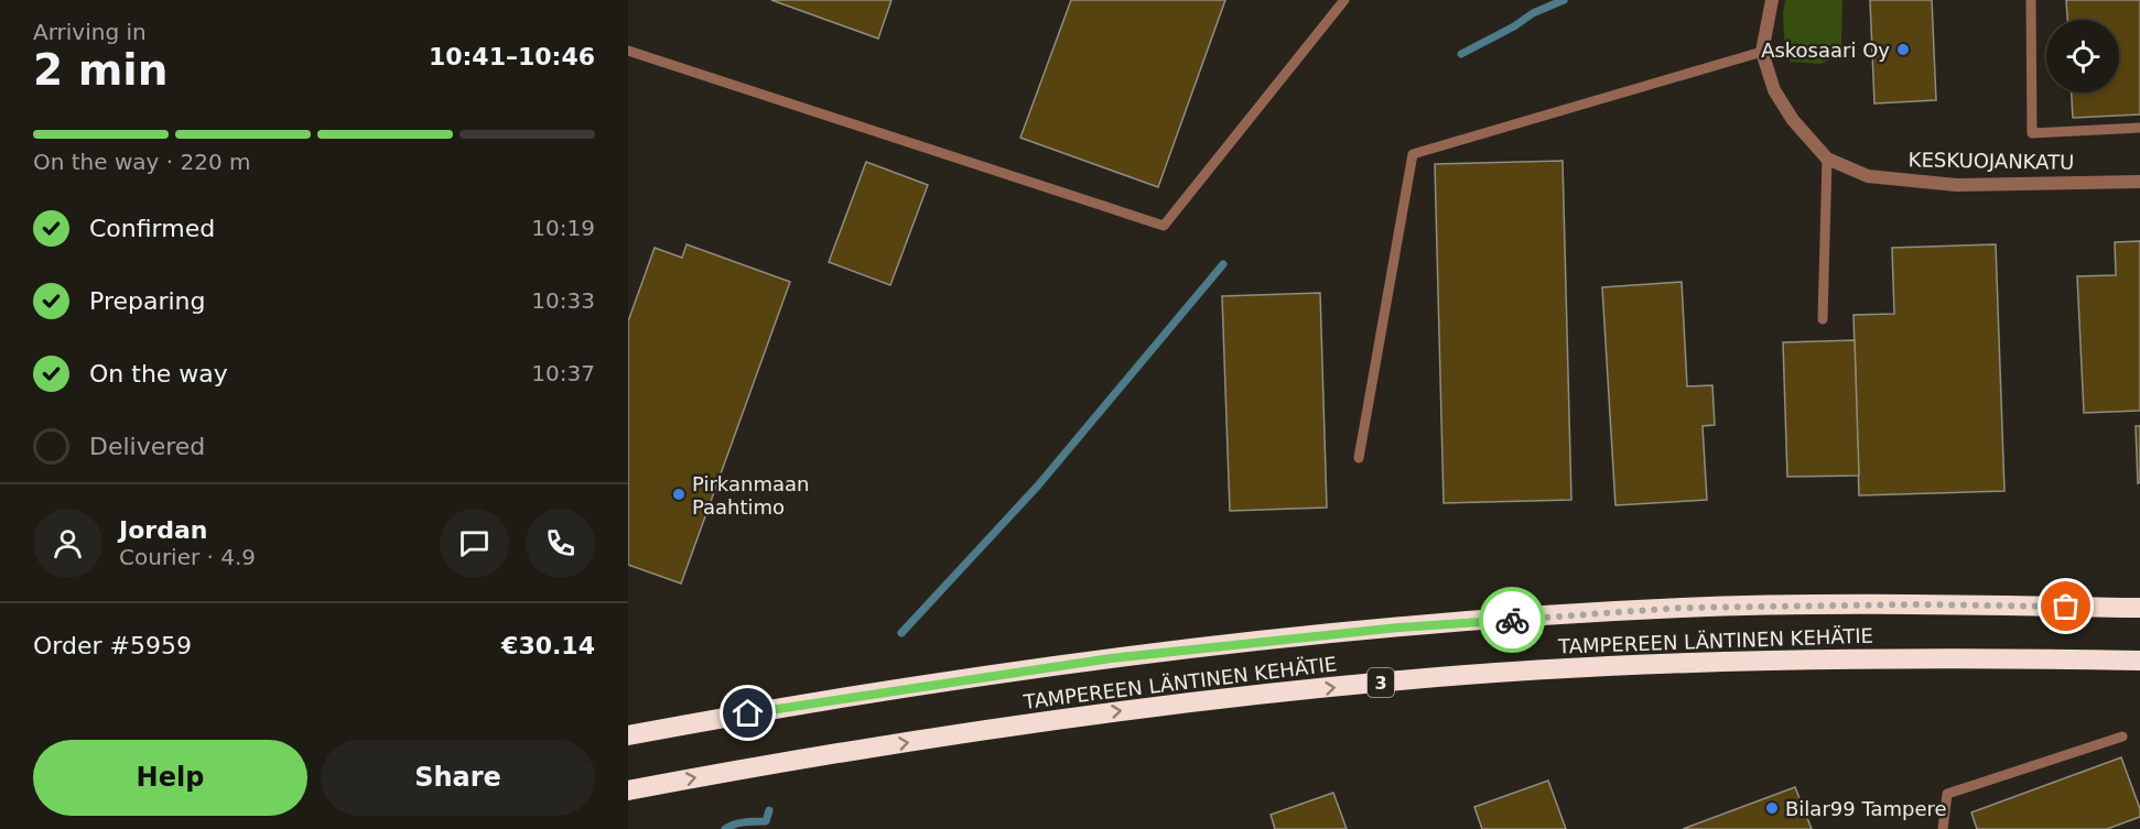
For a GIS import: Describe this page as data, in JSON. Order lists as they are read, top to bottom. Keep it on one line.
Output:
{"streets":{"highway":["TAMPEREEN LÄNTINEN KEHÄTIE","3"],"street":["KESKUOJANKATU"]},"places":["Askosaari Oy","Pirkanmaan Paahtimo","Bilar99 Tampere"],"page":{"heading":["2 min","Arriving in","10:41–10:46"],"panel":["Jordan","Courier · 4.9","Order #5959","€30.14"],"bar":"On the way · 220 m","list":[["Confirmed","10:19"],["Preparing","10:33"],["On the way","10:37"],"Delivered"],"buttons":["Help","Share"]}}
